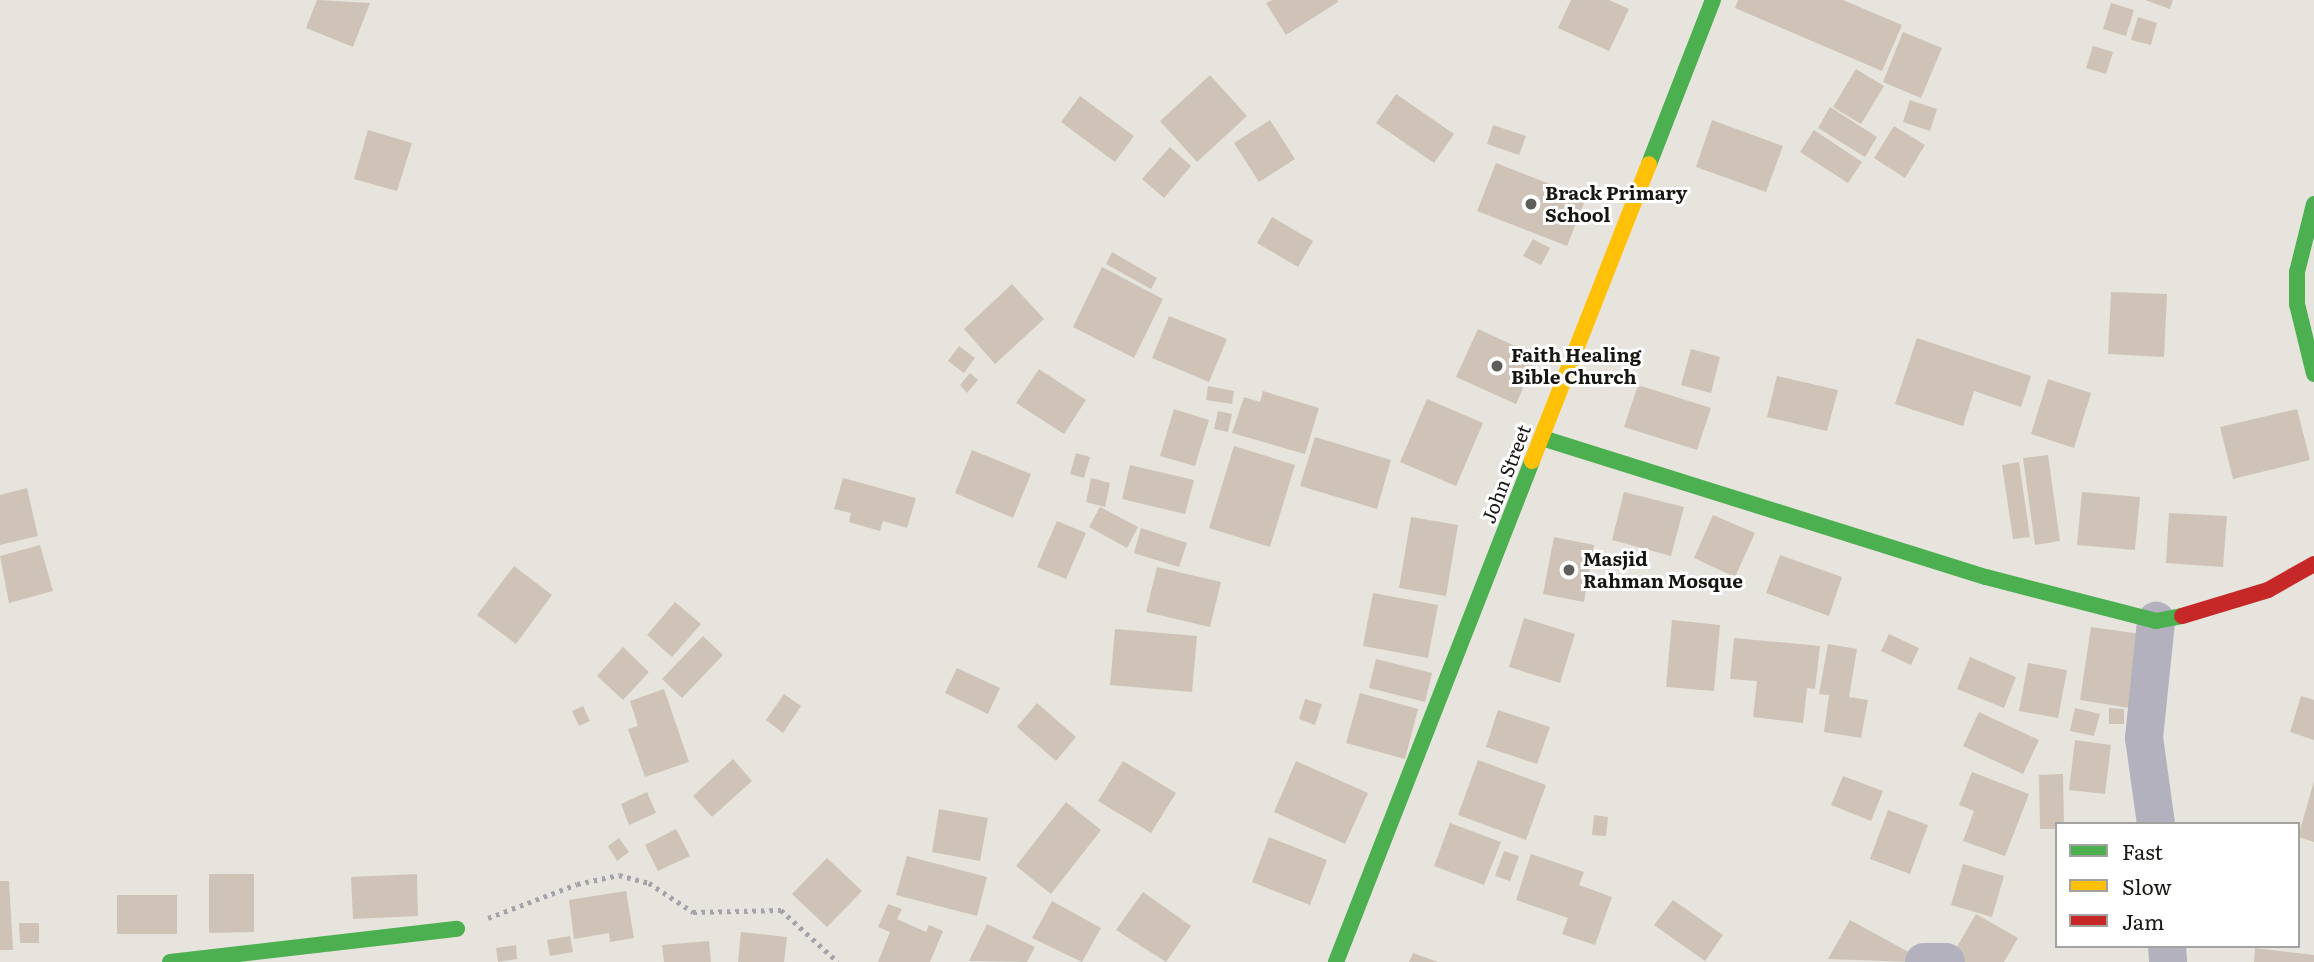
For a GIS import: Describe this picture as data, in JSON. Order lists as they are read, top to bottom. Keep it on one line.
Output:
{"streets":{"street":["John Street"]},"places":["Brack Primary School","Faith Healing Bible Church","Masjid Rahman Mosque"],"legend":["Fast","Slow","Jam"]}
